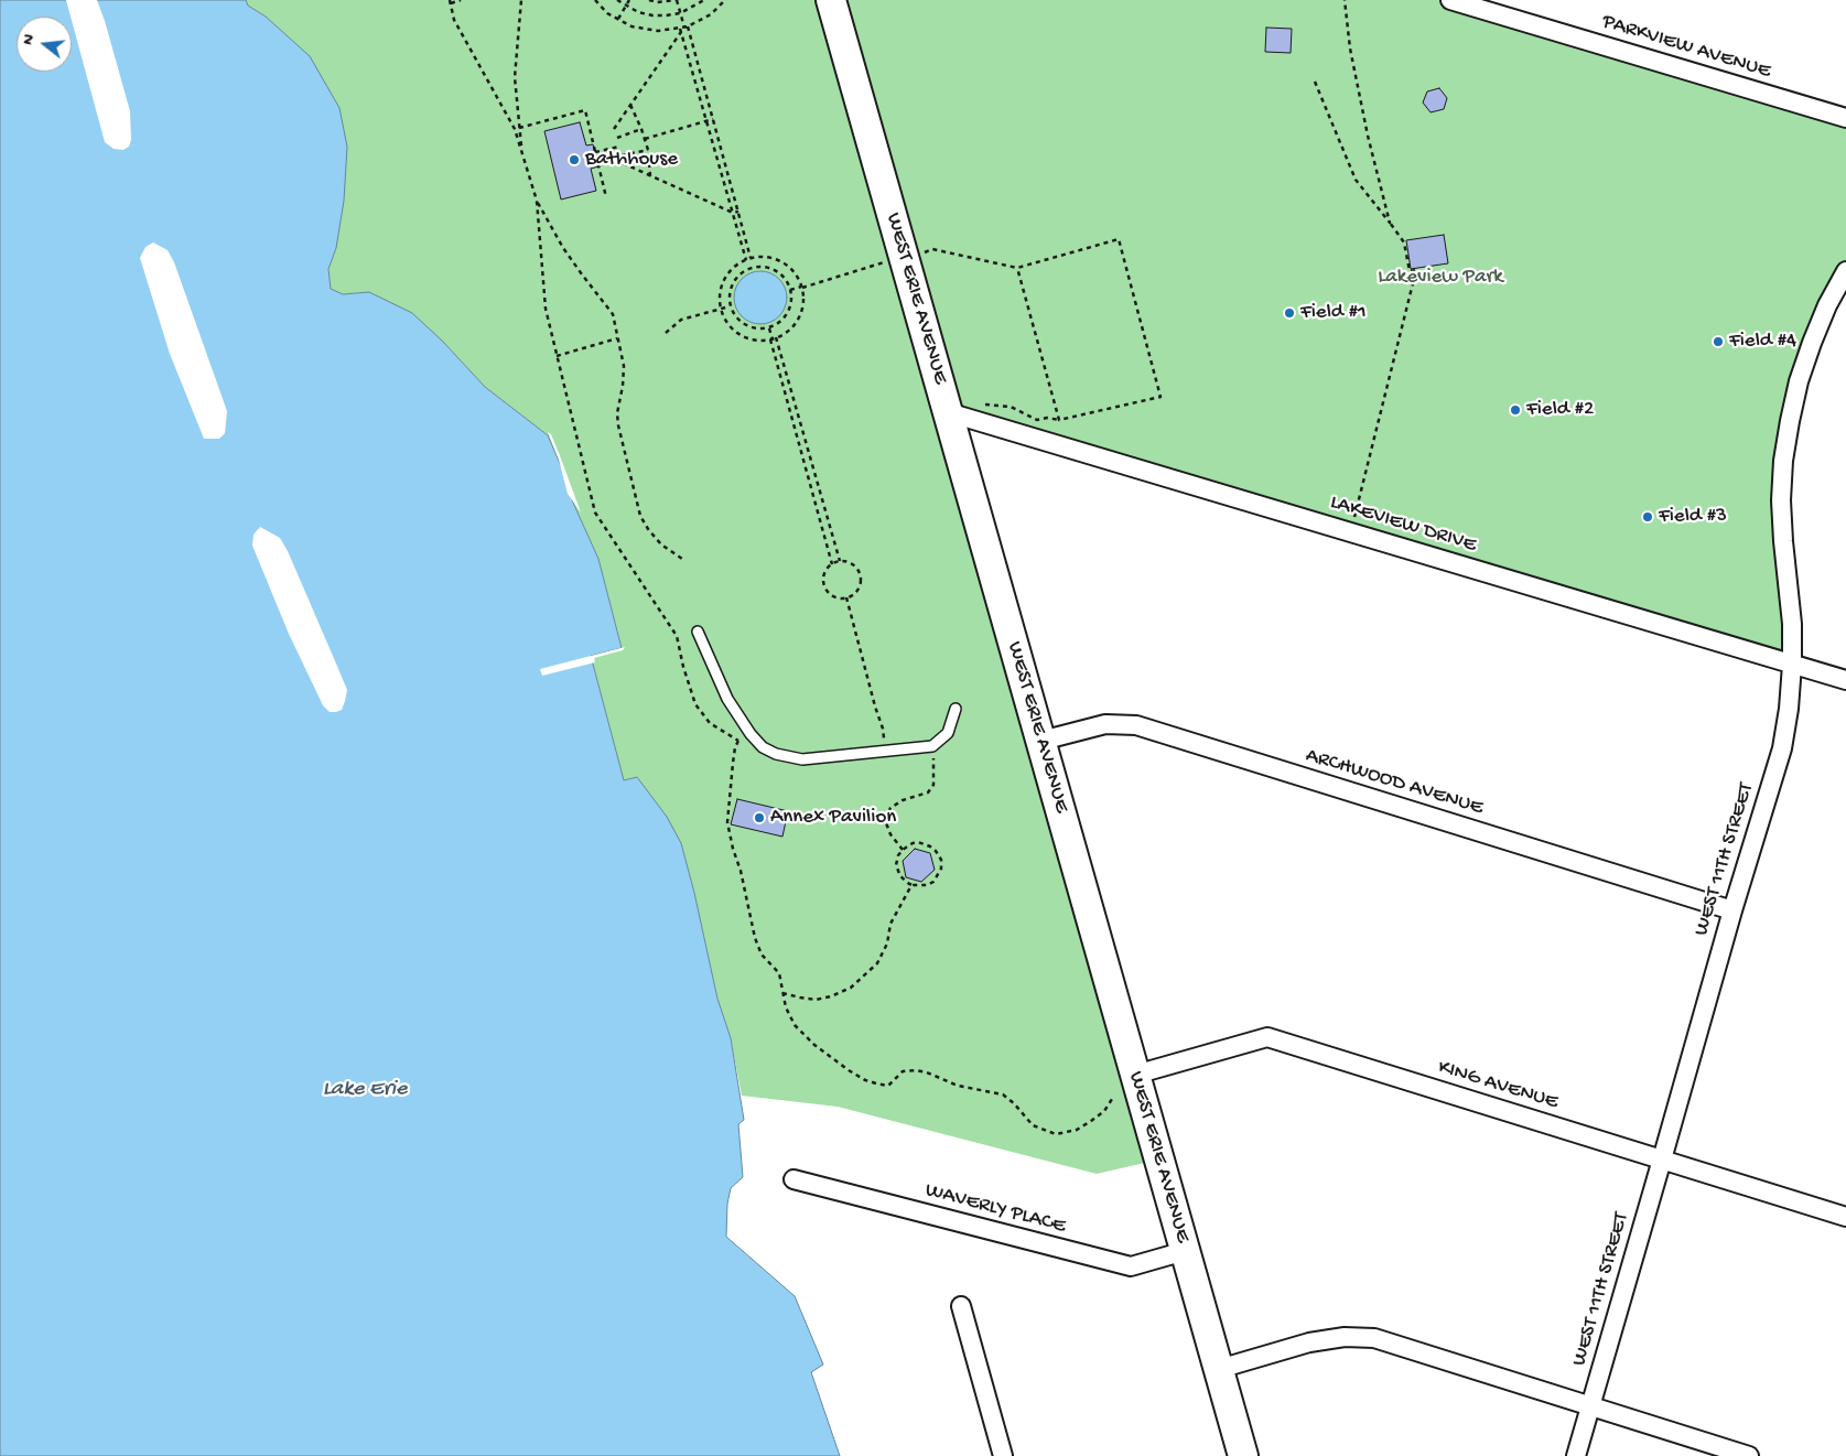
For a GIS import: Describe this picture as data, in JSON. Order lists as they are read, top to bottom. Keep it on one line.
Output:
{"streets":{"main road":["WEST ERIE AVENUE"],"street":["PARKVIEW AVENUE","LAKEVIEW DRIVE","ARCHWOOD AVENUE","WEST 11TH STREET","KING AVENUE","WAVERLY PLACE"]},"crossings":[["WEST ERIE AVENUE","LAKEVIEW DRIVE"],["WEST ERIE AVENUE","ARCHWOOD AVENUE"],["WEST ERIE AVENUE","KING AVENUE"],["WEST ERIE AVENUE","WAVERLY PLACE"],["LAKEVIEW DRIVE","WEST 11TH STREET"],["ARCHWOOD AVENUE","WEST 11TH STREET"],["WEST 11TH STREET","KING AVENUE"]],"water":["Lake Erie"],"parks":["Lakeview Park"],"places":["Bathhouse","Field #1","Field #4","Field #2","Field #3","Annex Pavilion"],"north":"left"}
